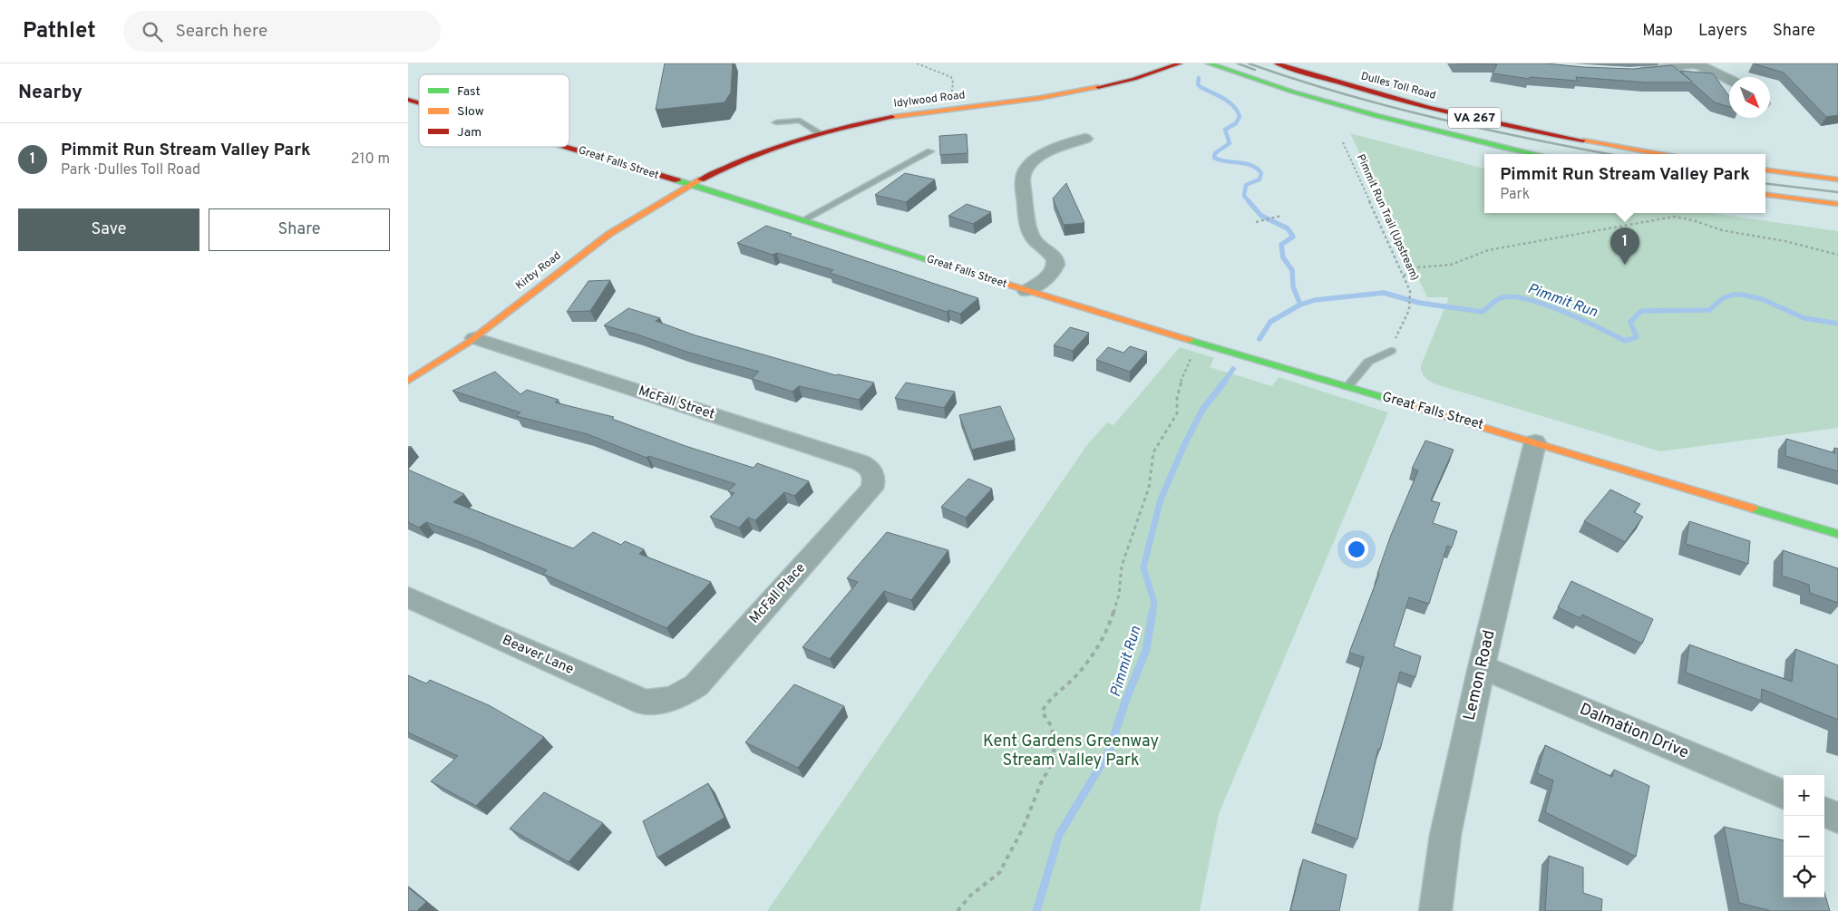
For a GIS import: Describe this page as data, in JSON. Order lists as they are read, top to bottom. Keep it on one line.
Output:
{"streets":{"main road":["Dulles Toll Road","Idylwood Road","VA 267","Great Falls Street","Kirby Road"],"street":["McFall Street","McFall Place","Beaver Lane","Lemon Road","Dalmation Drive"],"path":["Pimmit Run Trail (Upstream)"]},"crossings":[["Idylwood Road","Great Falls Street"],["Idylwood Road","Kirby Road"],["Great Falls Street","Kirby Road"],["Great Falls Street","Lemon Road"],["Kirby Road","McFall Street"],["McFall Street","McFall Place"],["McFall Place","Beaver Lane"],["Lemon Road","Dalmation Drive"]],"water":["Pimmit Run"],"parks":["Kent Gardens Greenway Stream Valley Park"],"legend":["Fast","Slow","Jam"],"north":"bottom right","page":{"header":"Pathlet","search":"Search here","nav":["Map","Layers","Share"],"heading":"Nearby","list":[{"mark":"1","name":"Pimmit Run Stream Valley Park","note":"Park · Dulles Toll Road","value":"210 m"}],"popup":["Pimmit Run Stream Valley Park","Park"],"buttons":["Save","Share"],"pins":"1","map_buttons":["+","−"]}}
